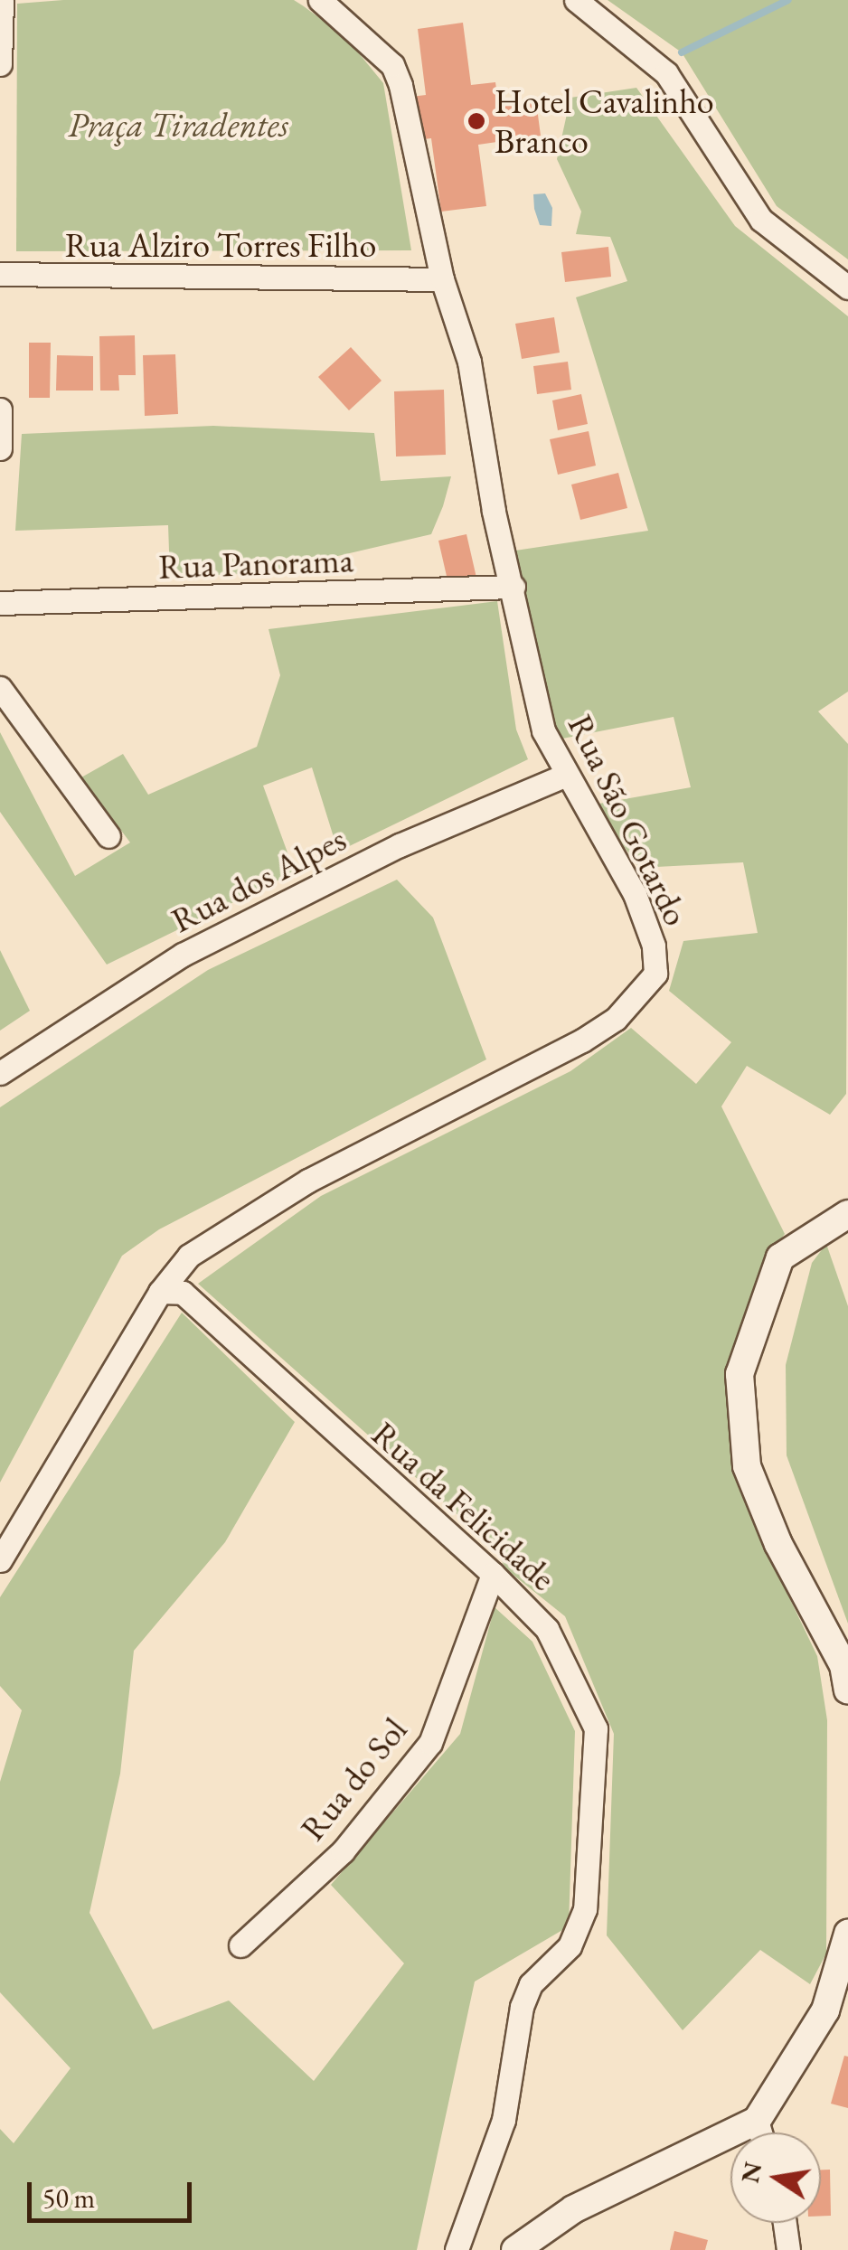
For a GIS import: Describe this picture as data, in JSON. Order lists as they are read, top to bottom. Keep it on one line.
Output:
{"streets":{"street":["Rua Alziro Torres Filho","Rua Panorama","Rua São Gotardo","Rua dos Alpes","Rua da Felicidade","Rua do Sol"]},"crossings":[["Rua Alziro Torres Filho","Rua São Gotardo"],["Rua Panorama","Rua São Gotardo"],["Rua São Gotardo","Rua dos Alpes"],["Rua São Gotardo","Rua da Felicidade"],["Rua da Felicidade","Rua do Sol"]],"parks":["Praça Tiradentes"],"places":["Hotel Cavalinho Branco"],"scale_bar":"50 m","north":"left"}
